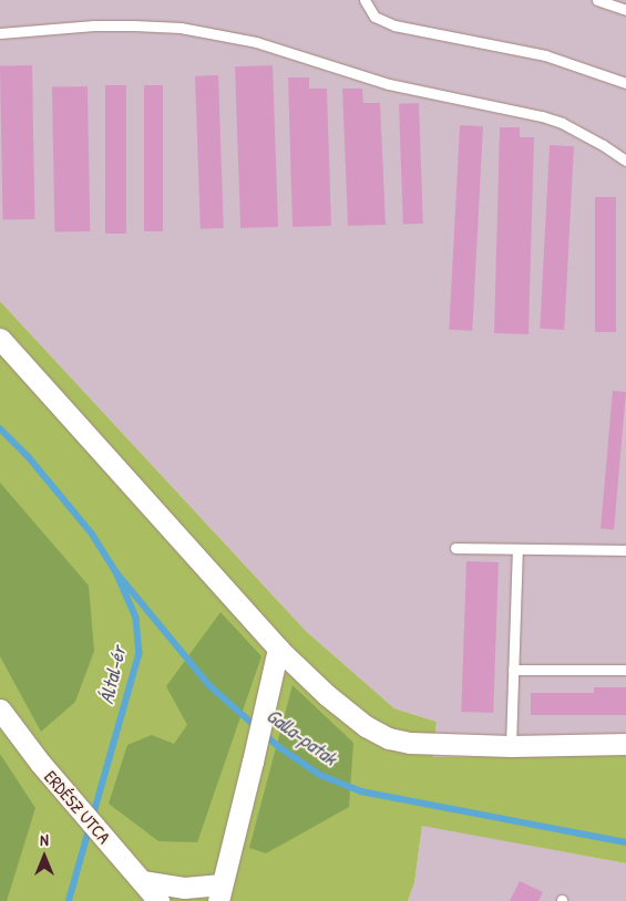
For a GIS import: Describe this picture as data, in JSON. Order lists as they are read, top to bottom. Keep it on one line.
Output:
{"streets":{"street":["ERDÉSZ UTCA"]},"water":["Által-ér","Galla-patak"],"north":"top"}
